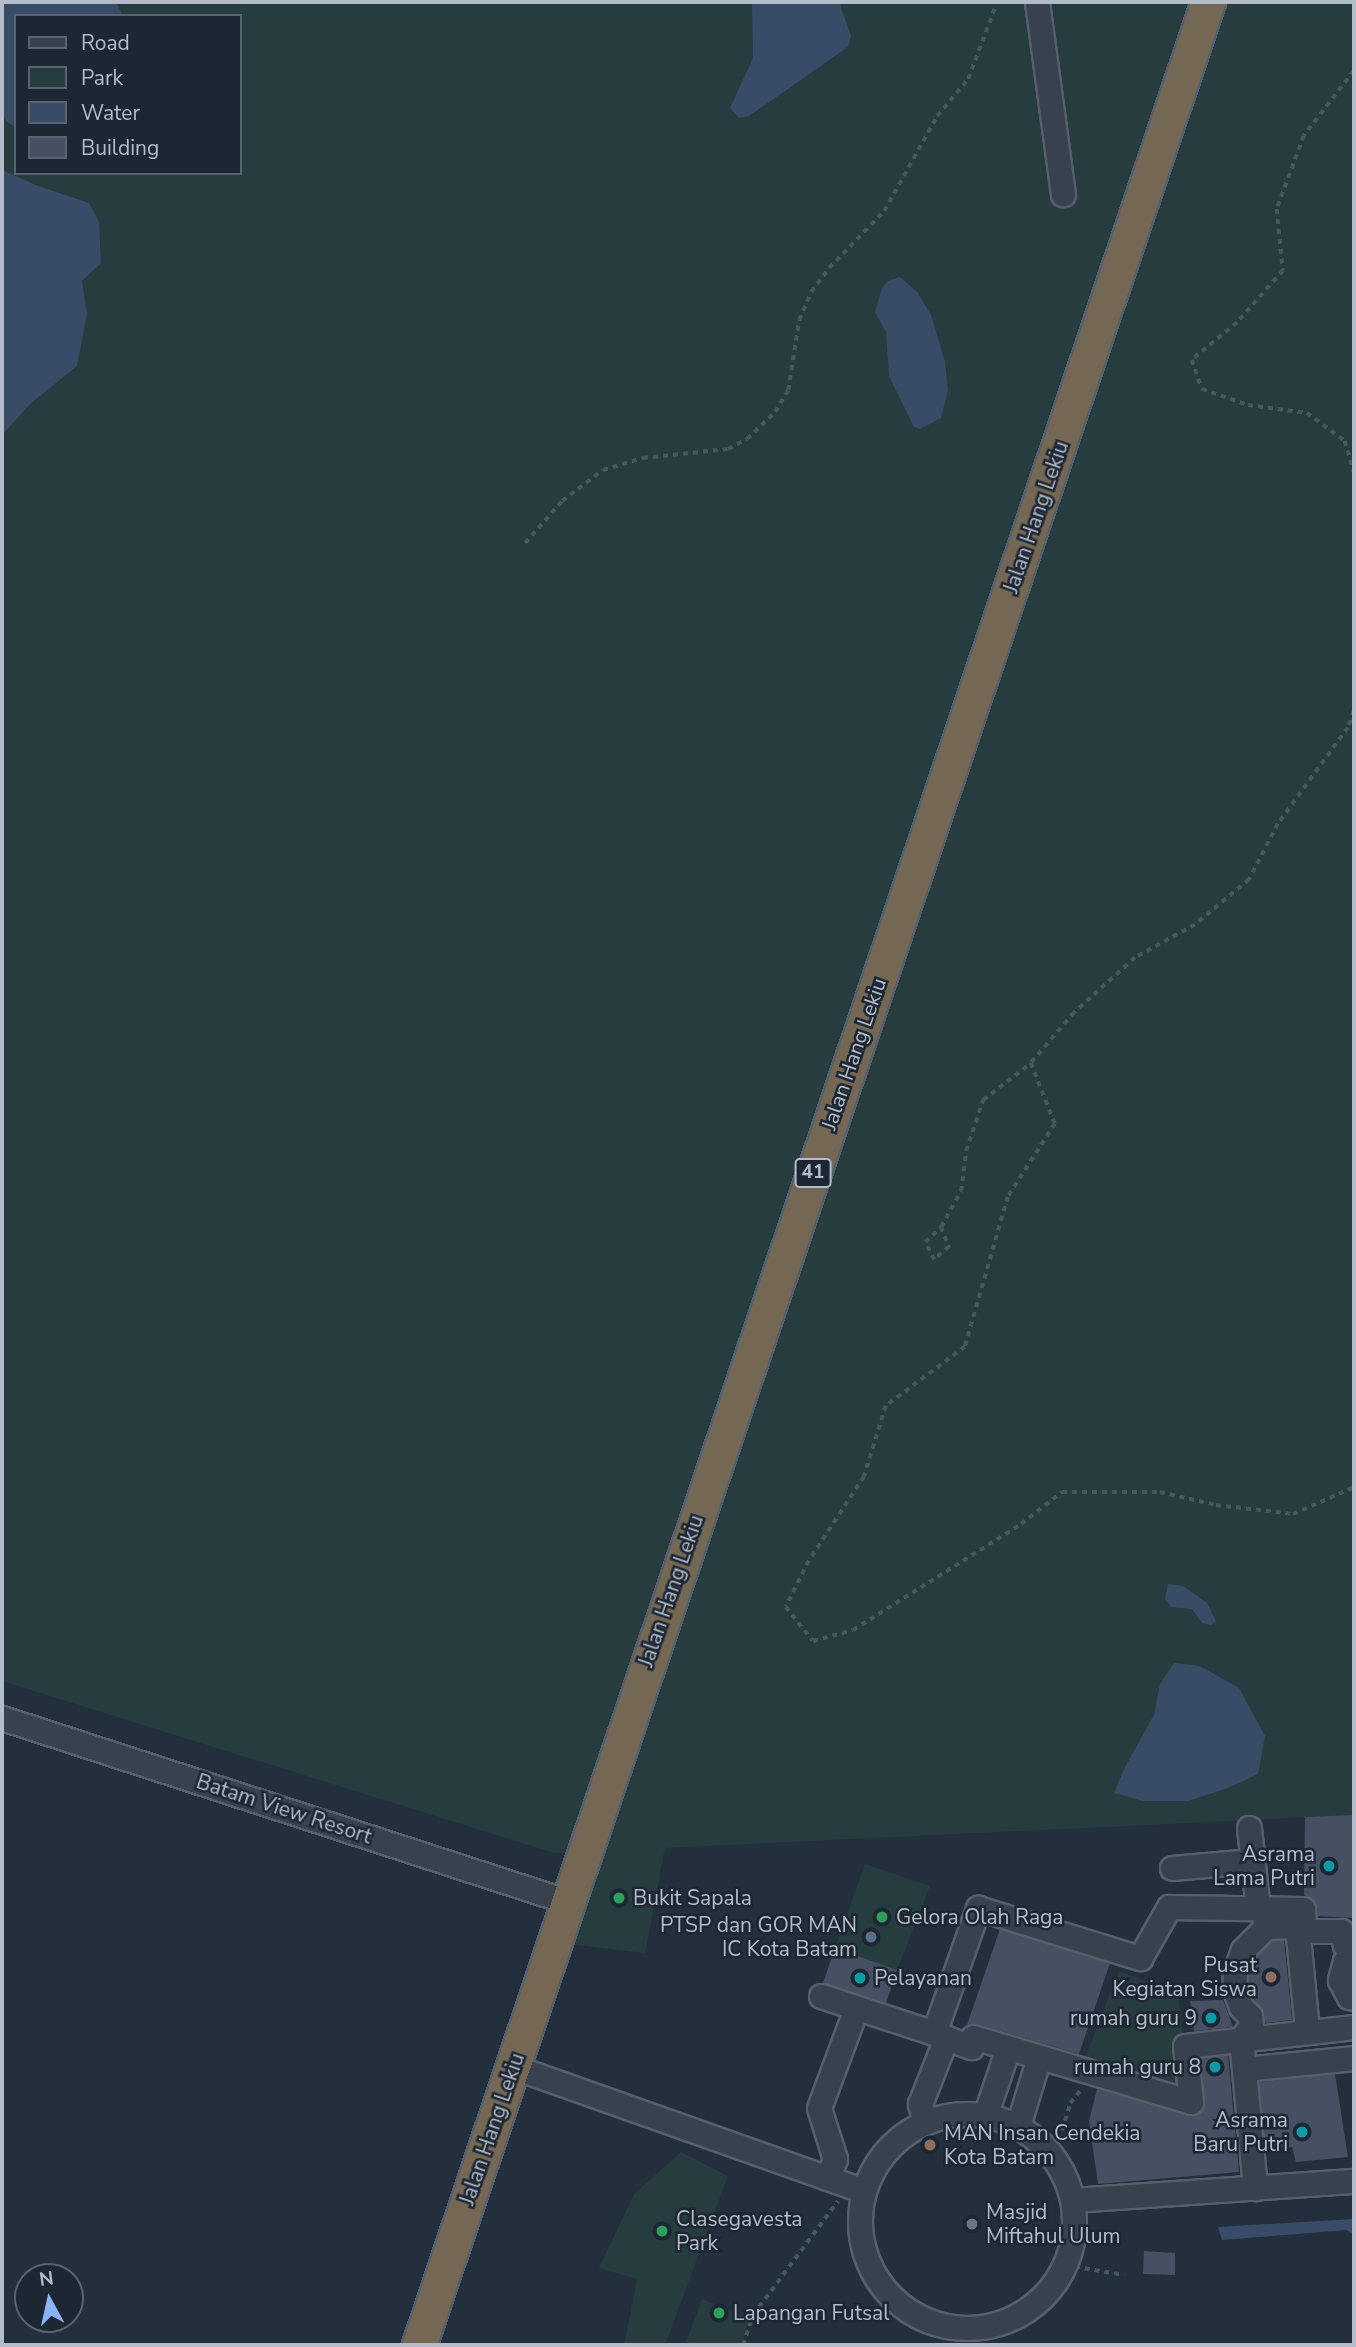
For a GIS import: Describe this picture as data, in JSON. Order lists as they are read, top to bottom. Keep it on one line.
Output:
{"streets":{"highway":["Jalan Hang Lekiu","41"],"street":["Batam View Resort"]},"crossings":[["Jalan Hang Lekiu","Batam View Resort"]],"places":["Asrama Lama Putri","Bukit Sapala","Gelora Olah Raga","PTSP dan GOR MAN IC Kota Batam","Pusat Kegiatan Siswa","Pelayanan","rumah guru 9","rumah guru 8","Asrama Baru Putri","MAN Insan Cendekia Kota Batam","Masjid Miftahul Ulum","Clasegavesta Park","Lapangan Futsal"],"legend":["Road","Park","Water","Building"],"north":"top"}
